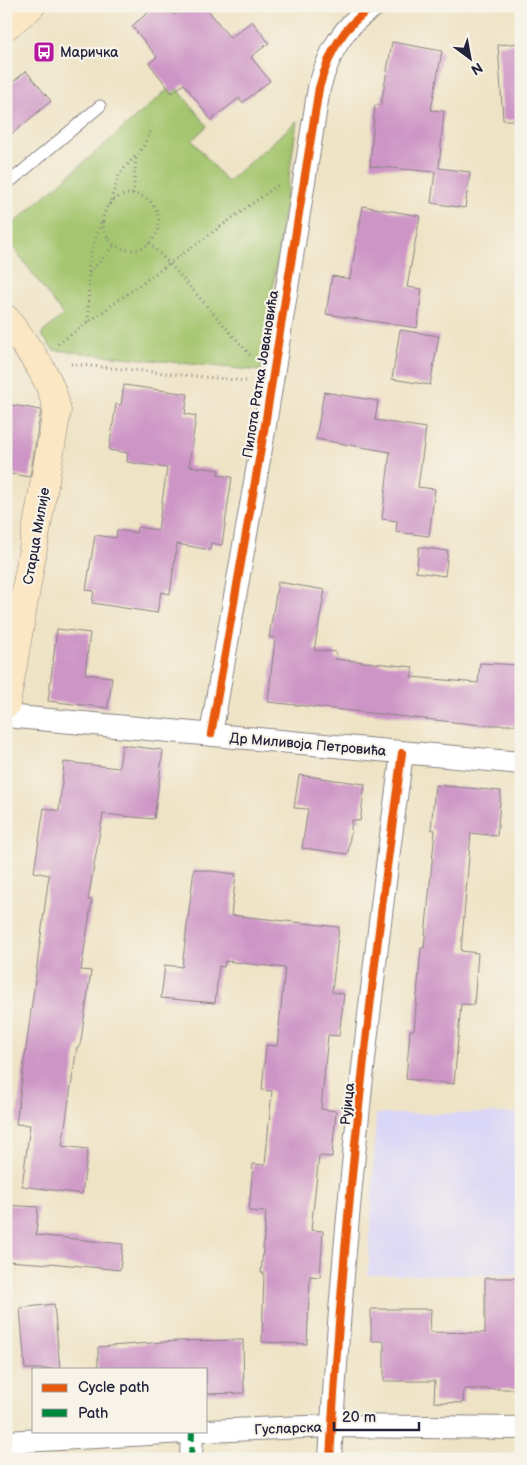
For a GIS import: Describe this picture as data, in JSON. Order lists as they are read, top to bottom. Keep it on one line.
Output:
{"streets":{"street":["Пилота Ратка Јовановића","Старца Милије","Др Миливоја Петровића","Рујица","Гусларска"]},"crossings":[["Пилота Ратка Јовановића","Др Миливоја Петровића"],["Др Миливоја Петровића","Рујица"],["Рујица","Гусларска"]],"places":{"bus stop":["Маричка"]},"legend":["Cycle path","Path"],"scale_bar":"20 m","north":"bottom right"}
